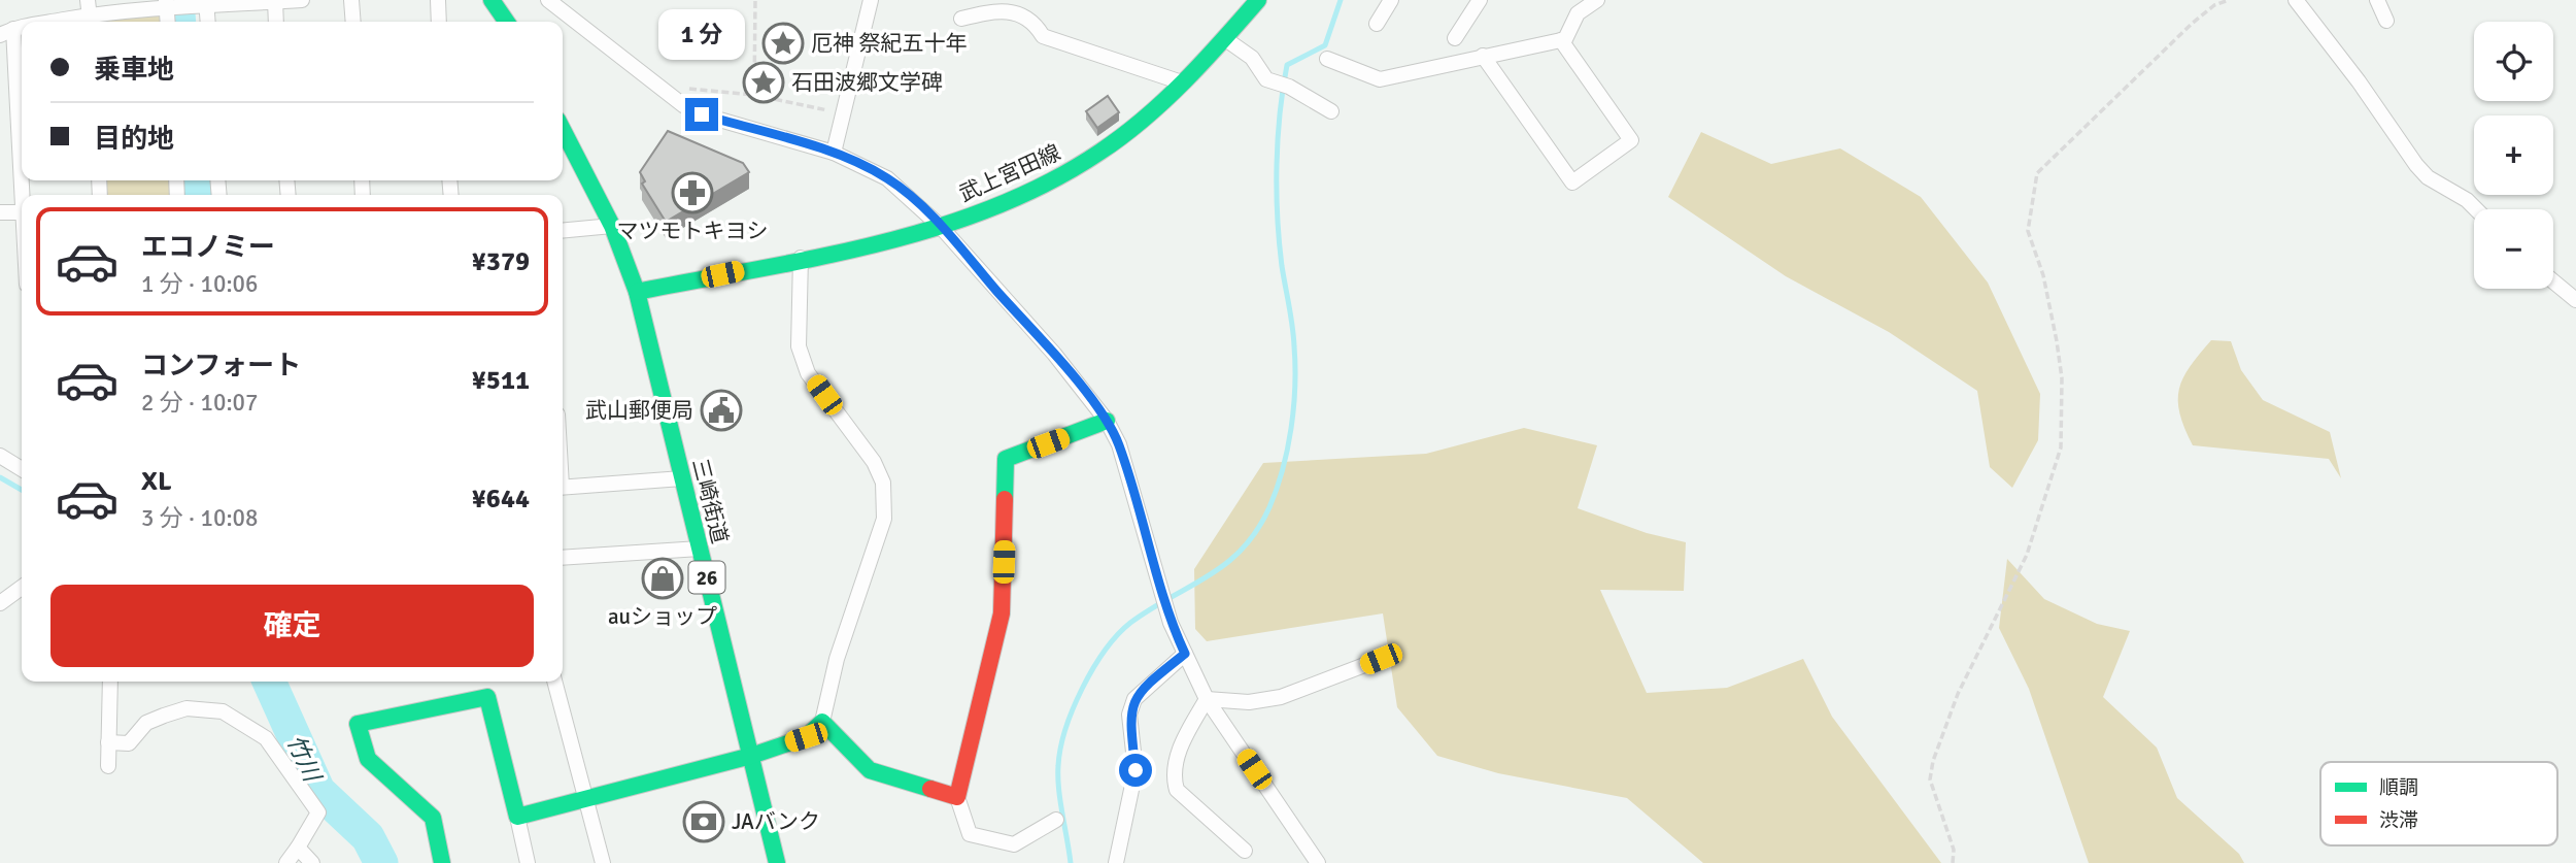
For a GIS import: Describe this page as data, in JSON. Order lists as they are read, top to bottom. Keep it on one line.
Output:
{"streets":{"main road":["武上宮田線","三崎街道","26"]},"crossings":[["武上宮田線","三崎街道"]],"water":["竹川"],"places":{"place":["厄神 祭紀五十年","石田波郷文学碑"],"pharmacy":["マツモトキヨシ"],"public building":["武山郵便局"],"shop":["auショップ"],"bank":["JAバンク"]},"legend":["順調","渋滞"],"page":{"bubble":"1 分","map_buttons":["+","−"],"banner":["乗車地","目的地"],"list":[{"name":"エコノミー","note":"1 分 · 10:06","value":"¥379"},{"name":"コンフォート","note":"2 分 · 10:07","value":"¥511"},{"name":"XL","note":"3 分 · 10:08","value":"¥644"}],"buttons":"確定"}}
